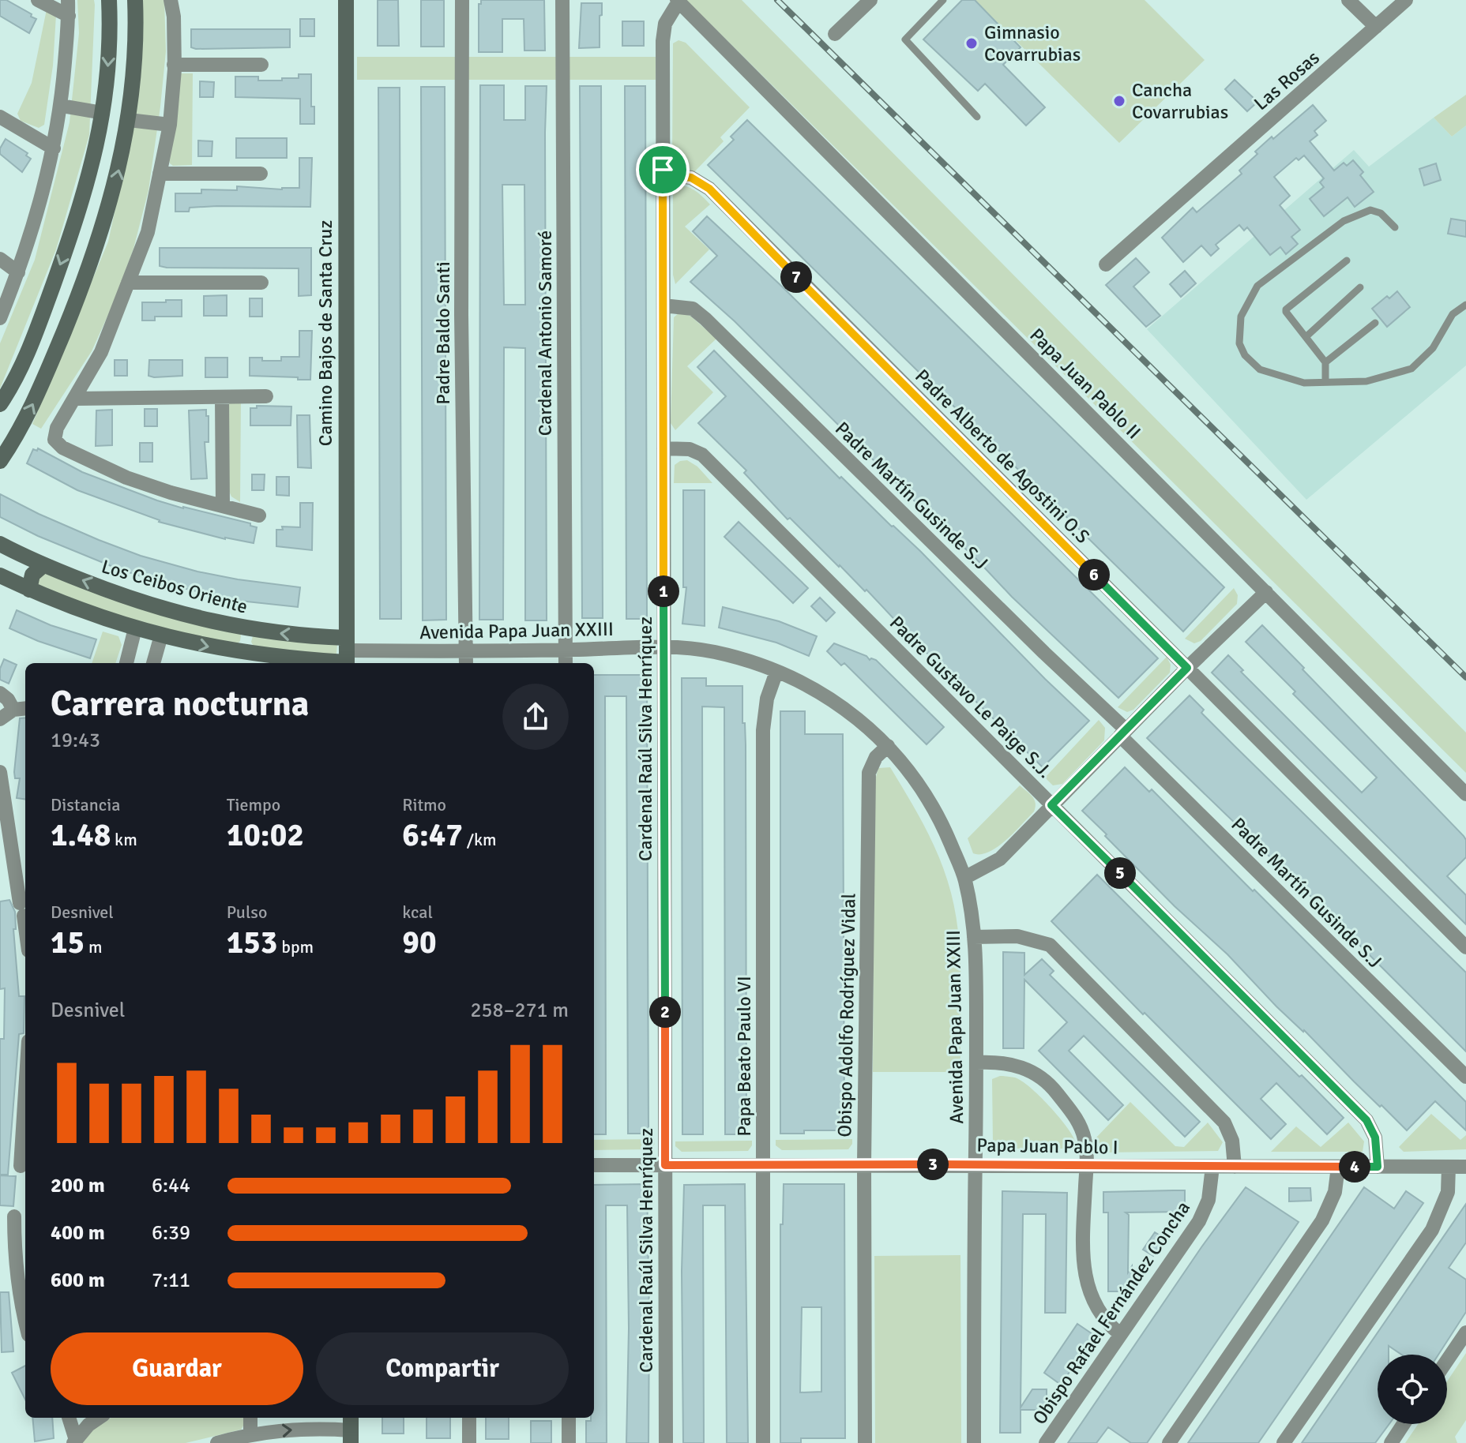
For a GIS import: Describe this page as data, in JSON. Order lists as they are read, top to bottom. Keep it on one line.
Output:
{"streets":{"street":["Las Rosas","Camino Bajos de Santa Cruz","Padre Baldo Santi","Cardenal Antonio Samoré","Papa Juan Pablo II","Padre Alberto de Agostini O.S","Padre Martín Gusinde S.J","Los Ceibos Oriente","Avenida Papa Juan XXIII","Padre Gustavo Le Paige S.J.","Cardenal Raúl Silva Henríquez","Obispo Adolfo Rodríguez Vidal","Papa Beato Paulo VI","Papa Juan Pablo I","Obispo Rafael Fernández Concha"]},"crossings":[["Camino Bajos de Santa Cruz","Los Ceibos Oriente"],["Camino Bajos de Santa Cruz","Avenida Papa Juan XXIII"],["Padre Baldo Santi","Avenida Papa Juan XXIII"],["Cardenal Antonio Samoré","Avenida Papa Juan XXIII"],["Papa Juan Pablo II","Cardenal Raúl Silva Henríquez"],["Padre Alberto de Agostini O.S","Cardenal Raúl Silva Henríquez"],["Padre Martín Gusinde S.J","Cardenal Raúl Silva Henríquez"],["Los Ceibos Oriente","Avenida Papa Juan XXIII"],["Avenida Papa Juan XXIII","Cardenal Raúl Silva Henríquez"],["Avenida Papa Juan XXIII","Obispo Adolfo Rodríguez Vidal"],["Avenida Papa Juan XXIII","Papa Beato Paulo VI"],["Avenida Papa Juan XXIII","Papa Juan Pablo I"],["Padre Gustavo Le Paige S.J.","Cardenal Raúl Silva Henríquez"],["Padre Gustavo Le Paige S.J.","Papa Juan Pablo I"],["Cardenal Raúl Silva Henríquez","Papa Juan Pablo I"],["Obispo Adolfo Rodríguez Vidal","Papa Juan Pablo I"],["Papa Beato Paulo VI","Papa Juan Pablo I"],["Papa Juan Pablo I","Obispo Rafael Fernández Concha"]],"places":["Gimnasio Covarrubias","Cancha Covarrubias"],"page":{"pins":["7","6","1","5","2","3","4"],"heading":["Carrera nocturna","19:43"],"stats":[["Distancia","1.48 km"],["Tiempo","10:02"],["Ritmo","6:47 /km"],["Desnivel","15 m"],["Pulso","153 bpm"],["kcal","90"]],"chart":["Desnivel","258–271 m"],"list":[{"name":"200 m","note":"6:44"},{"name":"400 m","note":"6:39"},{"name":"600 m","note":"7:11"}],"buttons":["Guardar","Compartir"]}}
